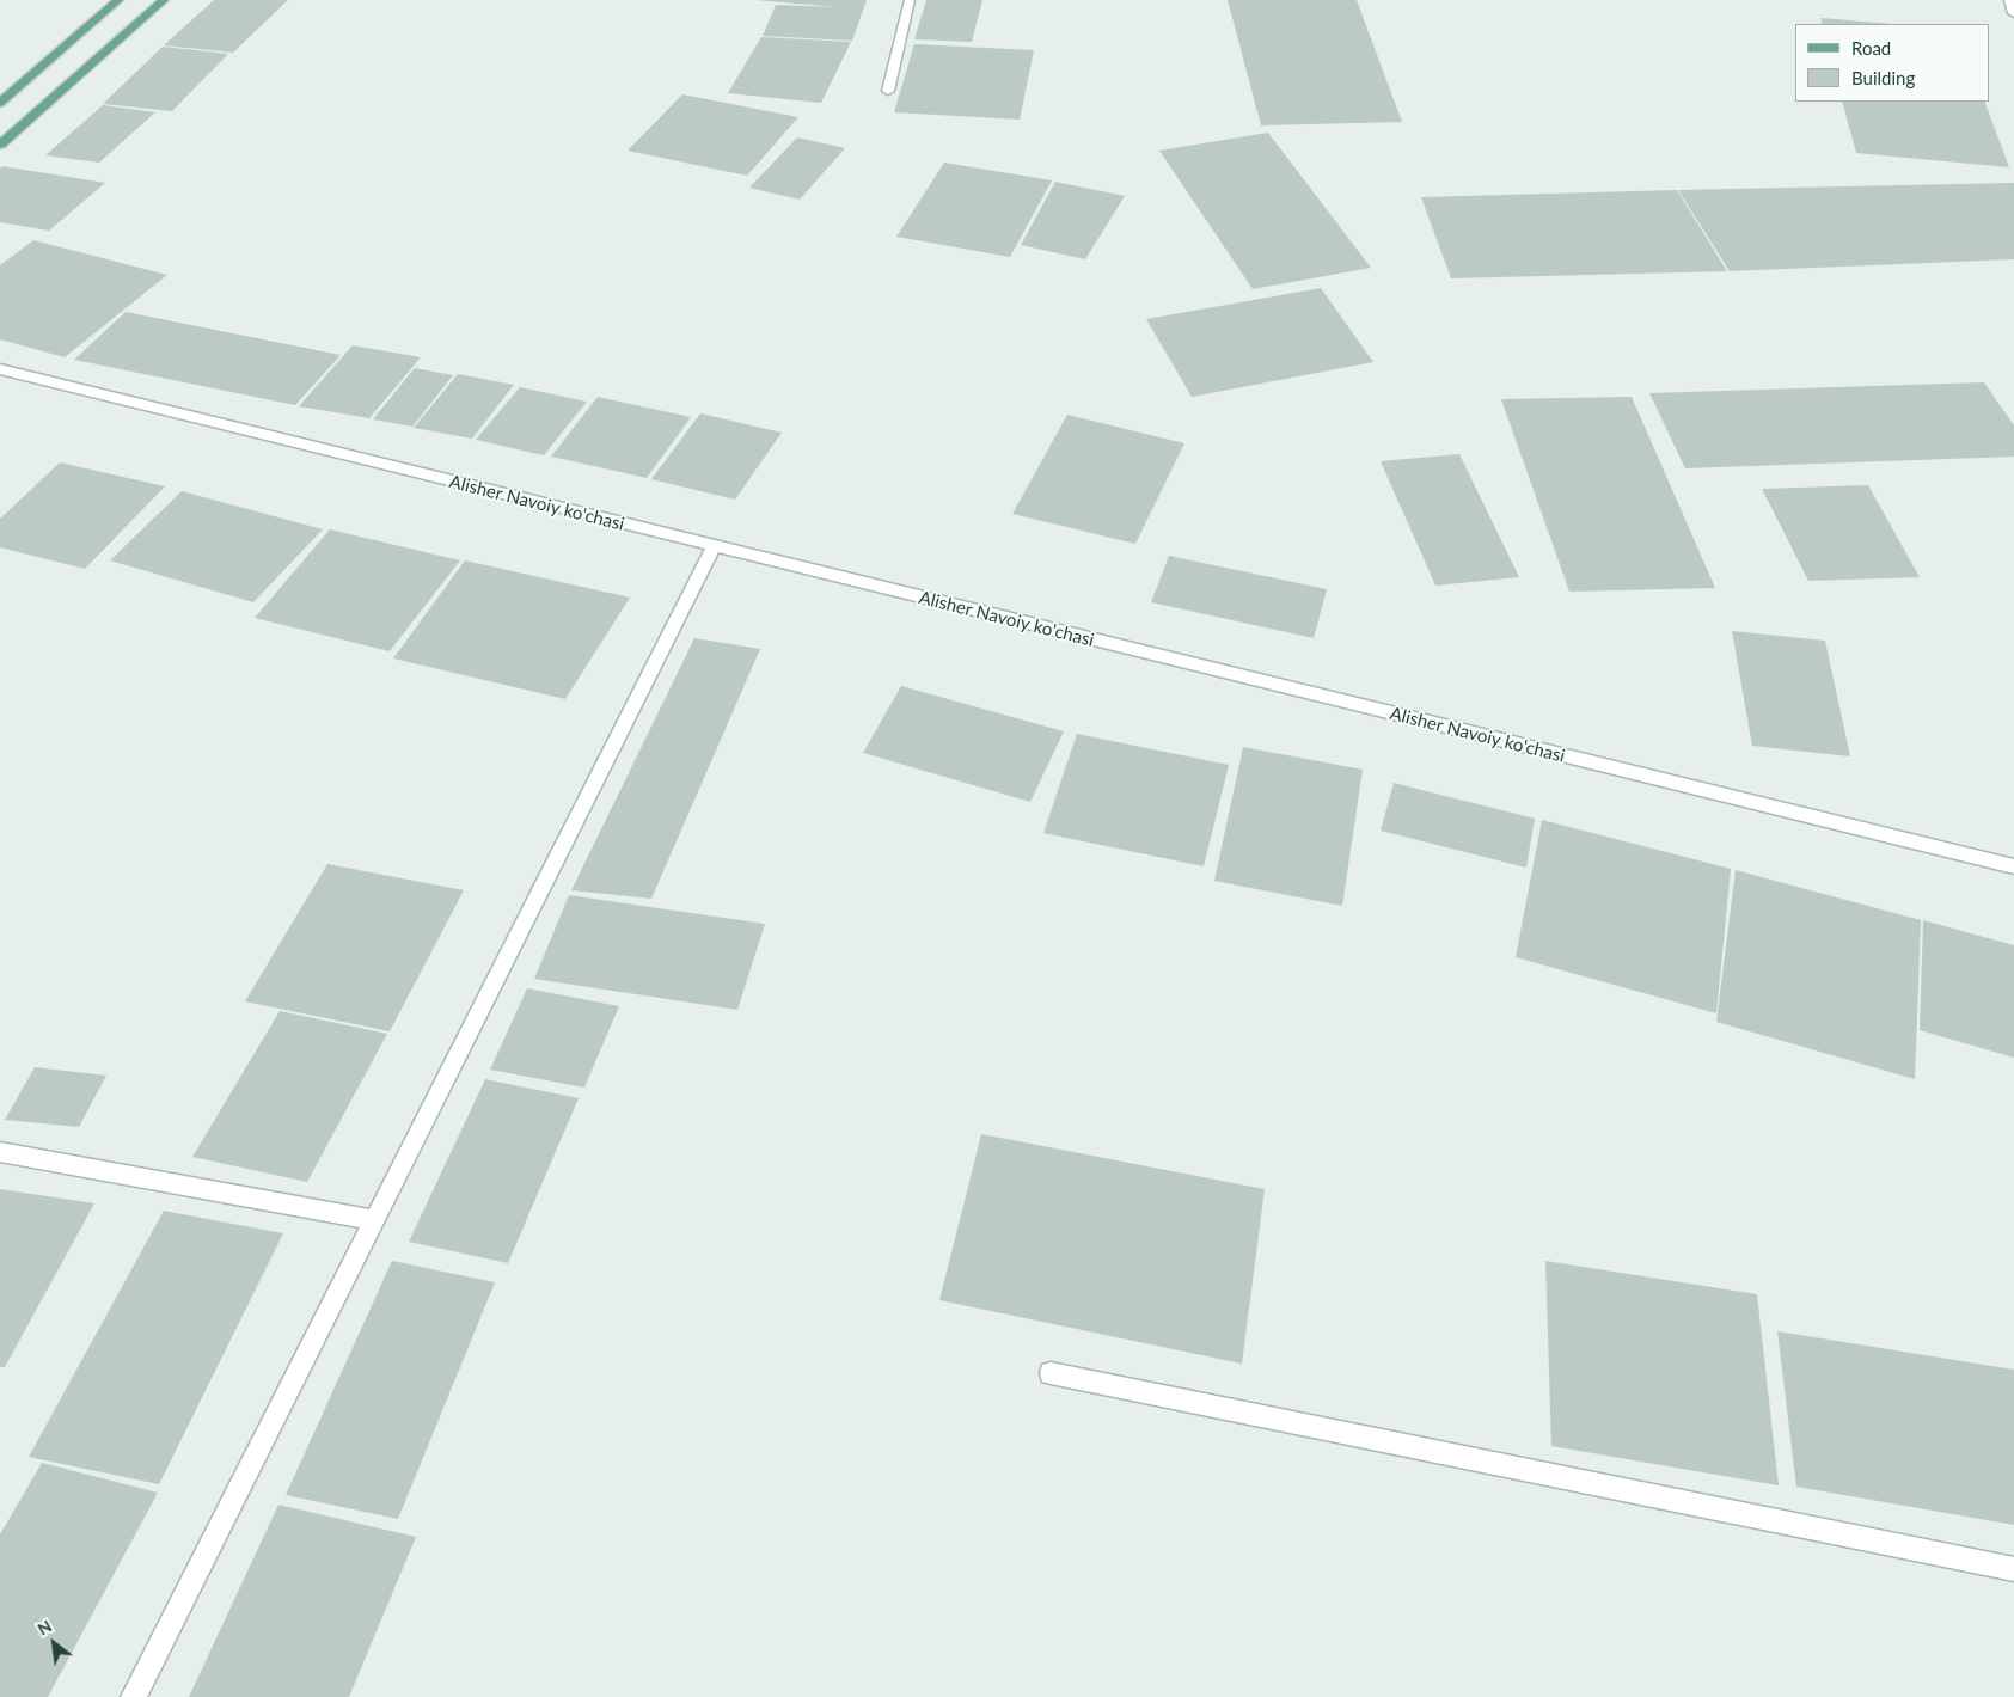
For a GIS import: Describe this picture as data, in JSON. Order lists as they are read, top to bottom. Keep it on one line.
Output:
{"streets":{"street":["Alisher Navoiy ko'chasi"]},"legend":["Road","Building"],"north":"top left"}
